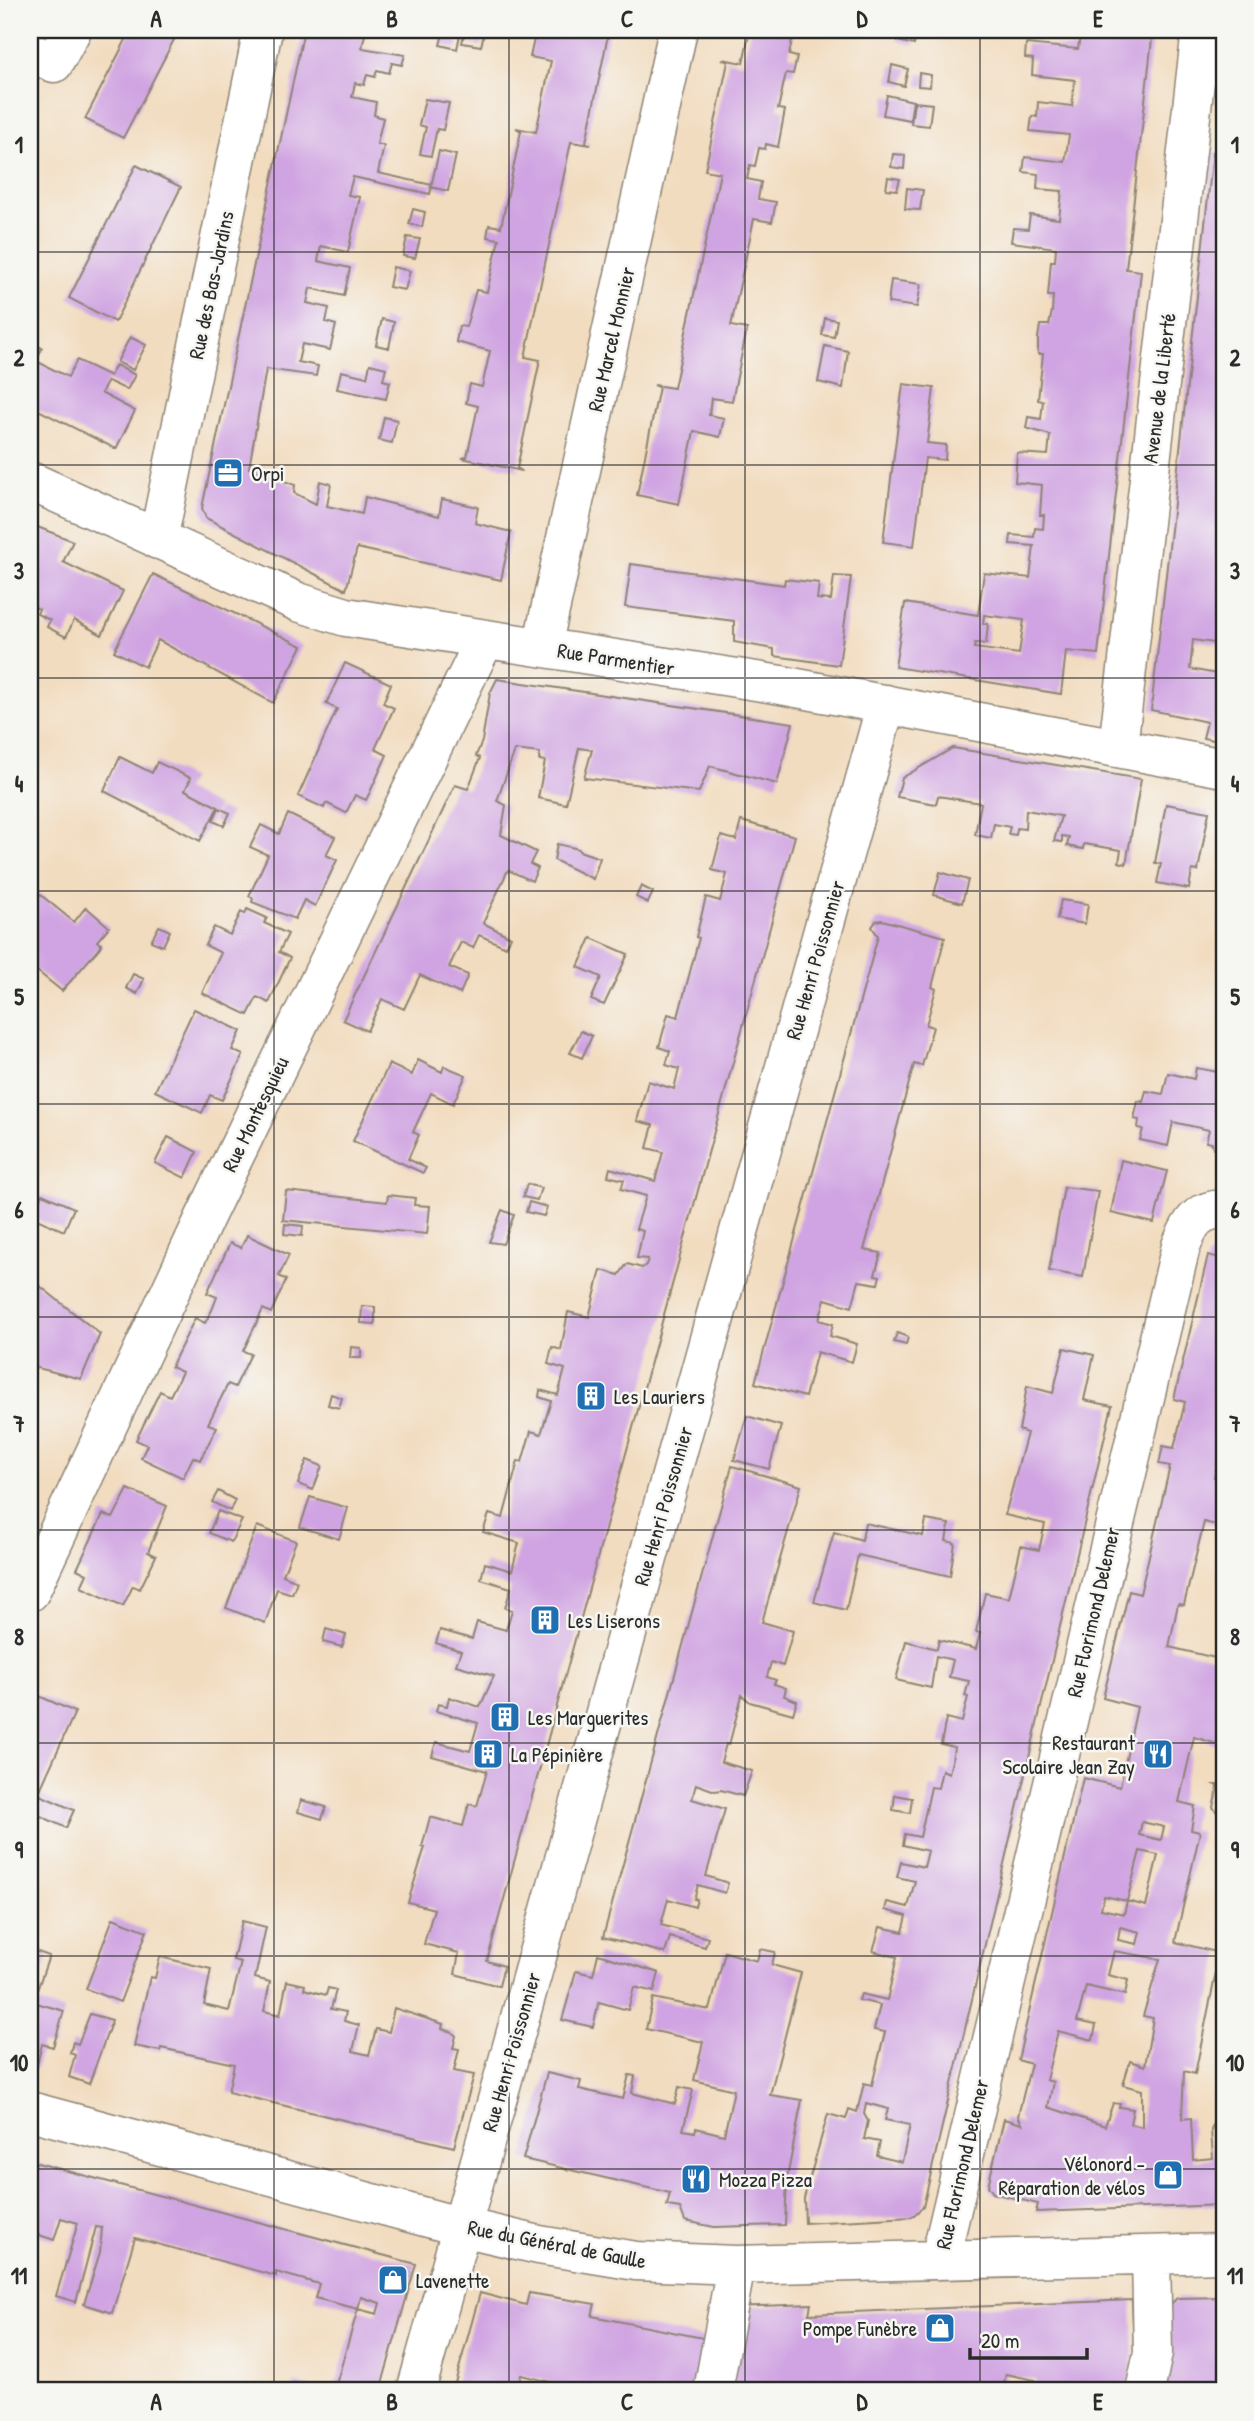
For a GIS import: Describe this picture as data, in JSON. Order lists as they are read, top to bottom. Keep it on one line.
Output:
{"streets":{"street":["Rue des Bas-Jardins","Rue Marcel Monnier","Avenue de la Liberté","Rue Parmentier","Rue Henri Poissonnier","Rue Montesquieu","Rue Florimond Delemer","Rue du Général de Gaulle"]},"crossings":[["Rue des Bas-Jardins","Rue Parmentier"],["Rue Marcel Monnier","Rue Parmentier"],["Avenue de la Liberté","Rue Parmentier"],["Rue Parmentier","Rue Henri Poissonnier"],["Rue Parmentier","Rue Montesquieu"],["Rue Henri Poissonnier","Rue du Général de Gaulle"],["Rue Florimond Delemer","Rue du Général de Gaulle"]],"places":{"office":["Orpi"],"building":["Les Lauriers","Les Liserons","Les Marguerites","La Pépinière"],"restaurant":["Restaurant Scolaire Jean Zay","Mozza Pizza"],"shop":["Vélonord - Réparation de vélos","Lavenette","Pompe Funèbre"]},"scale_bar":"20 m","grid":{"columns":["A","B","C","D","E"],"rows":["1","2","3","4","5","6","7","8","9","10","11"]}}
